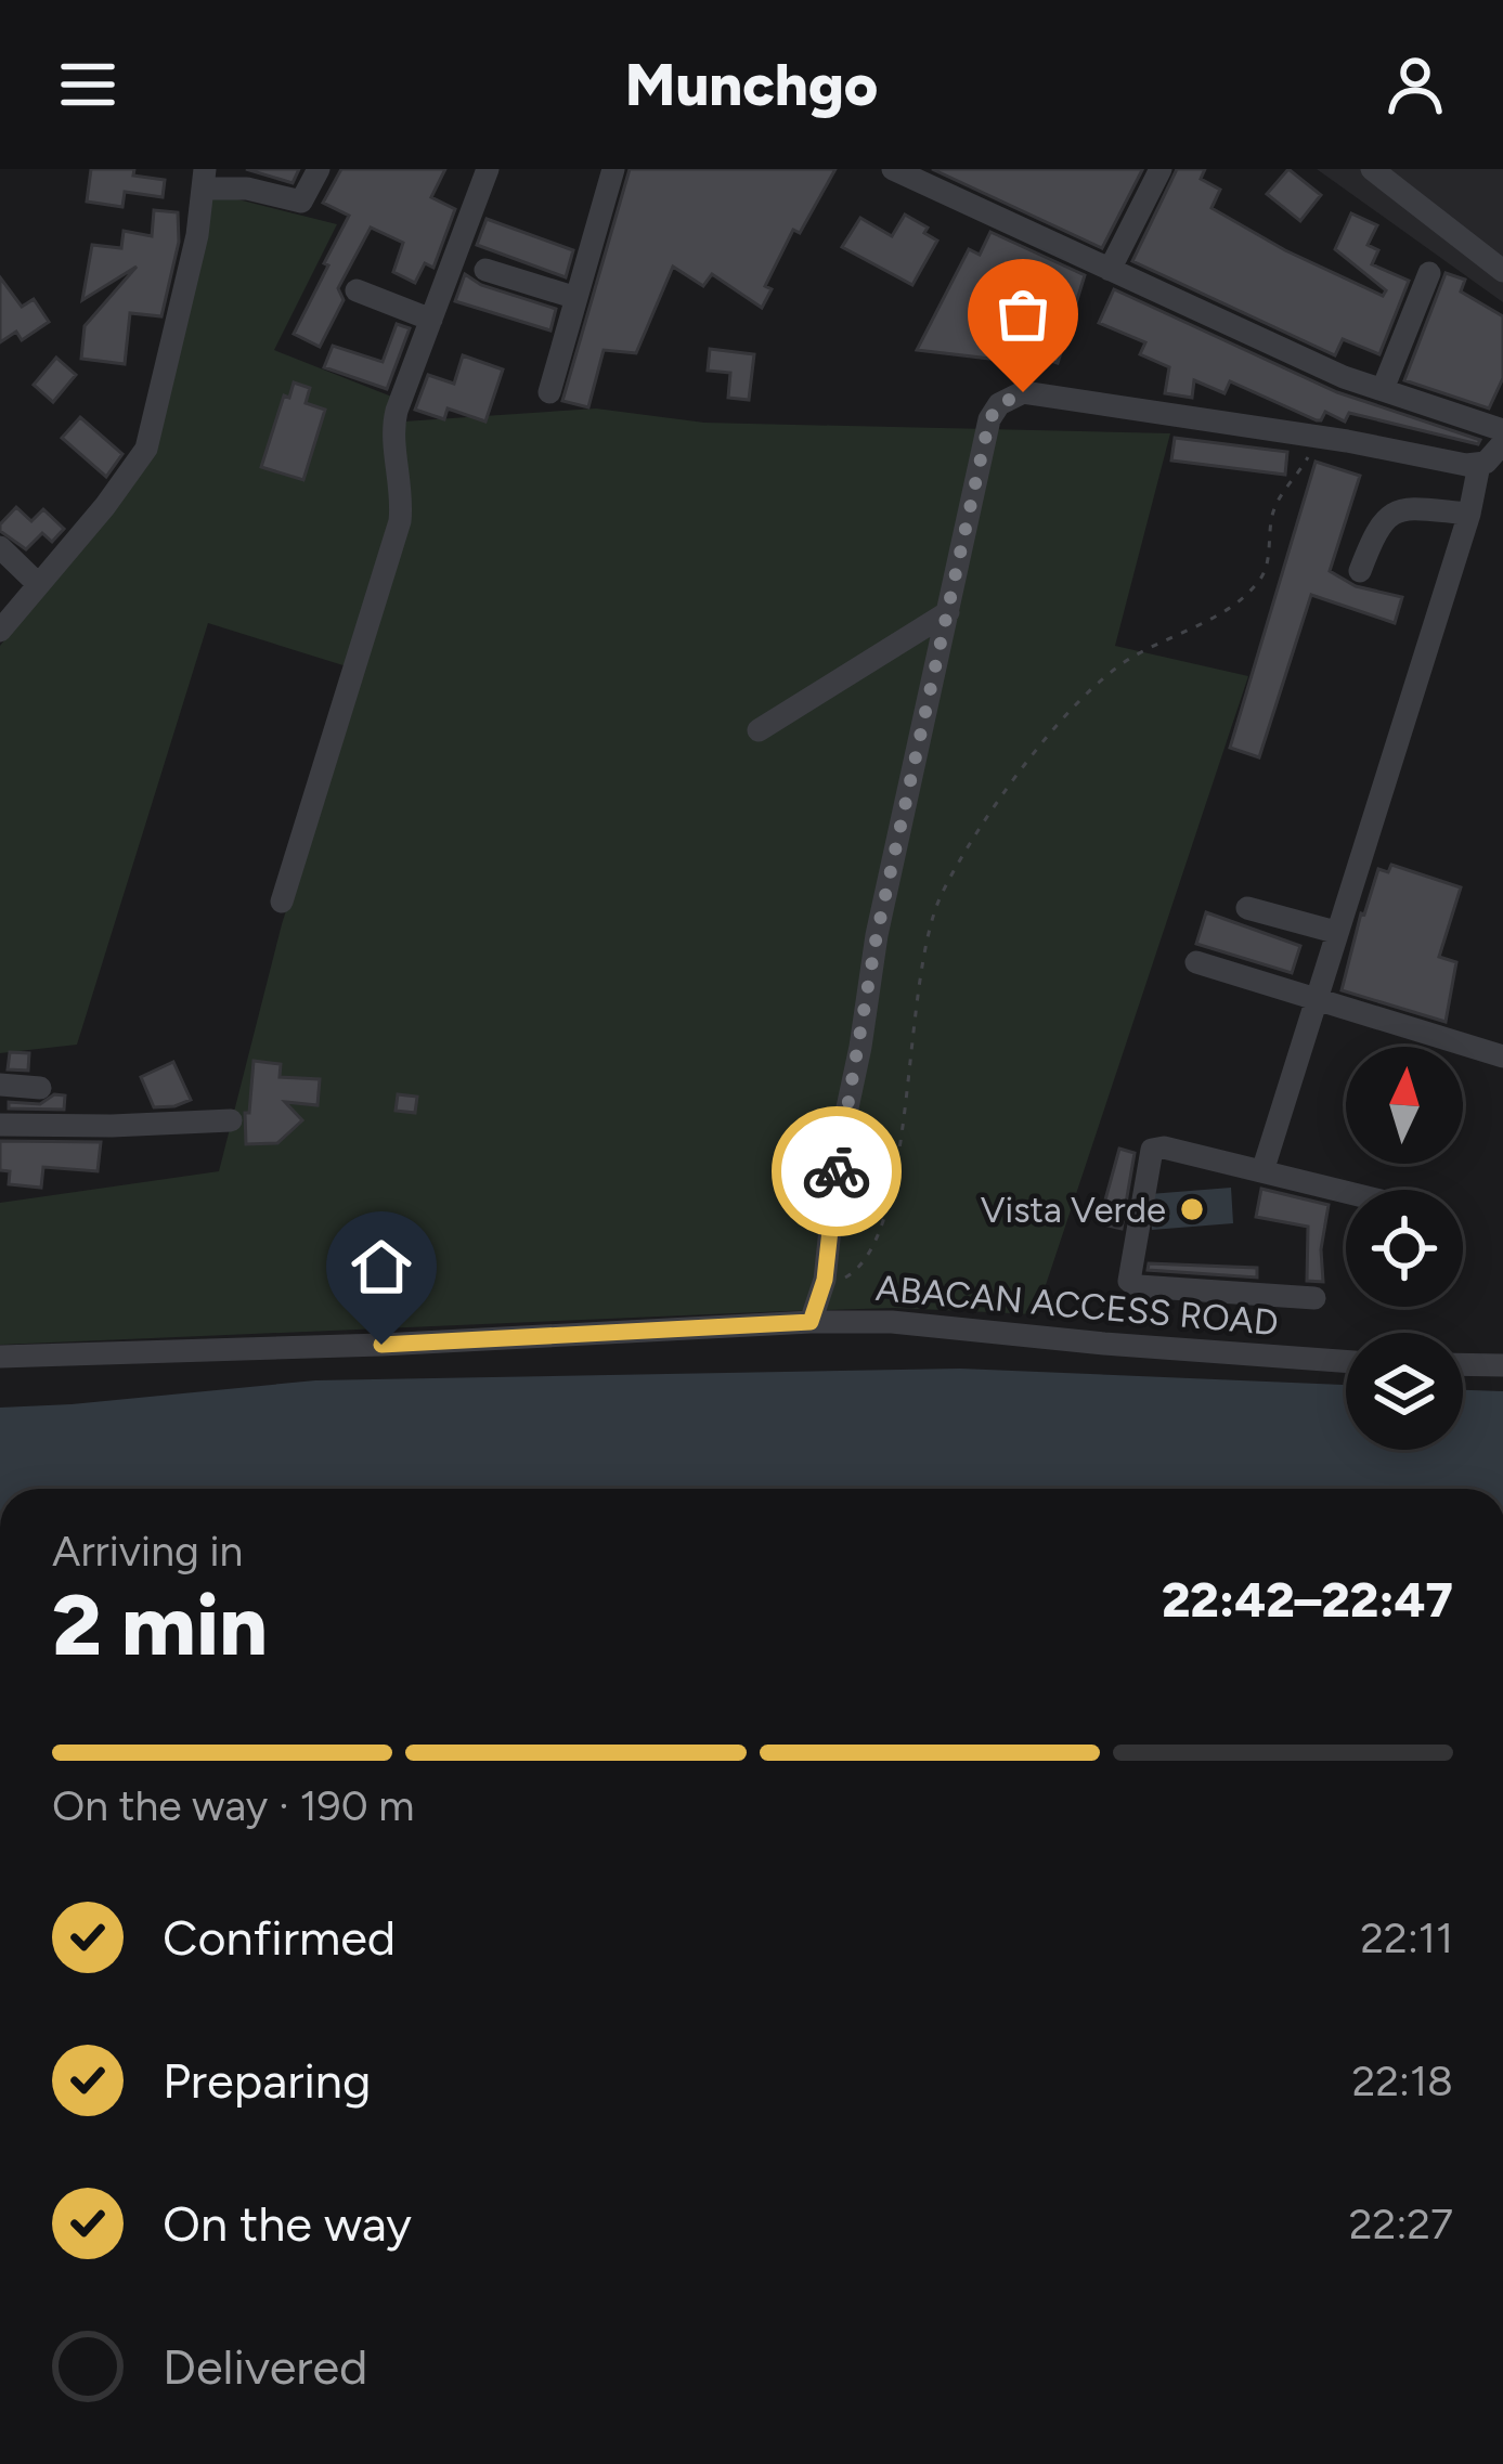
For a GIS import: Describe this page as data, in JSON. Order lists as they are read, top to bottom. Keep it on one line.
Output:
{"streets":{"street":["ABACAN ACCESS ROAD"]},"places":["Vista Verde"],"north":"top","page":{"header":"Munchgo","heading":["2 min","Arriving in","22:42–22:47"],"bar":"On the way · 190 m","list":[["Confirmed","22:11"],["Preparing","22:18"],["On the way","22:27"],"Delivered"]}}
